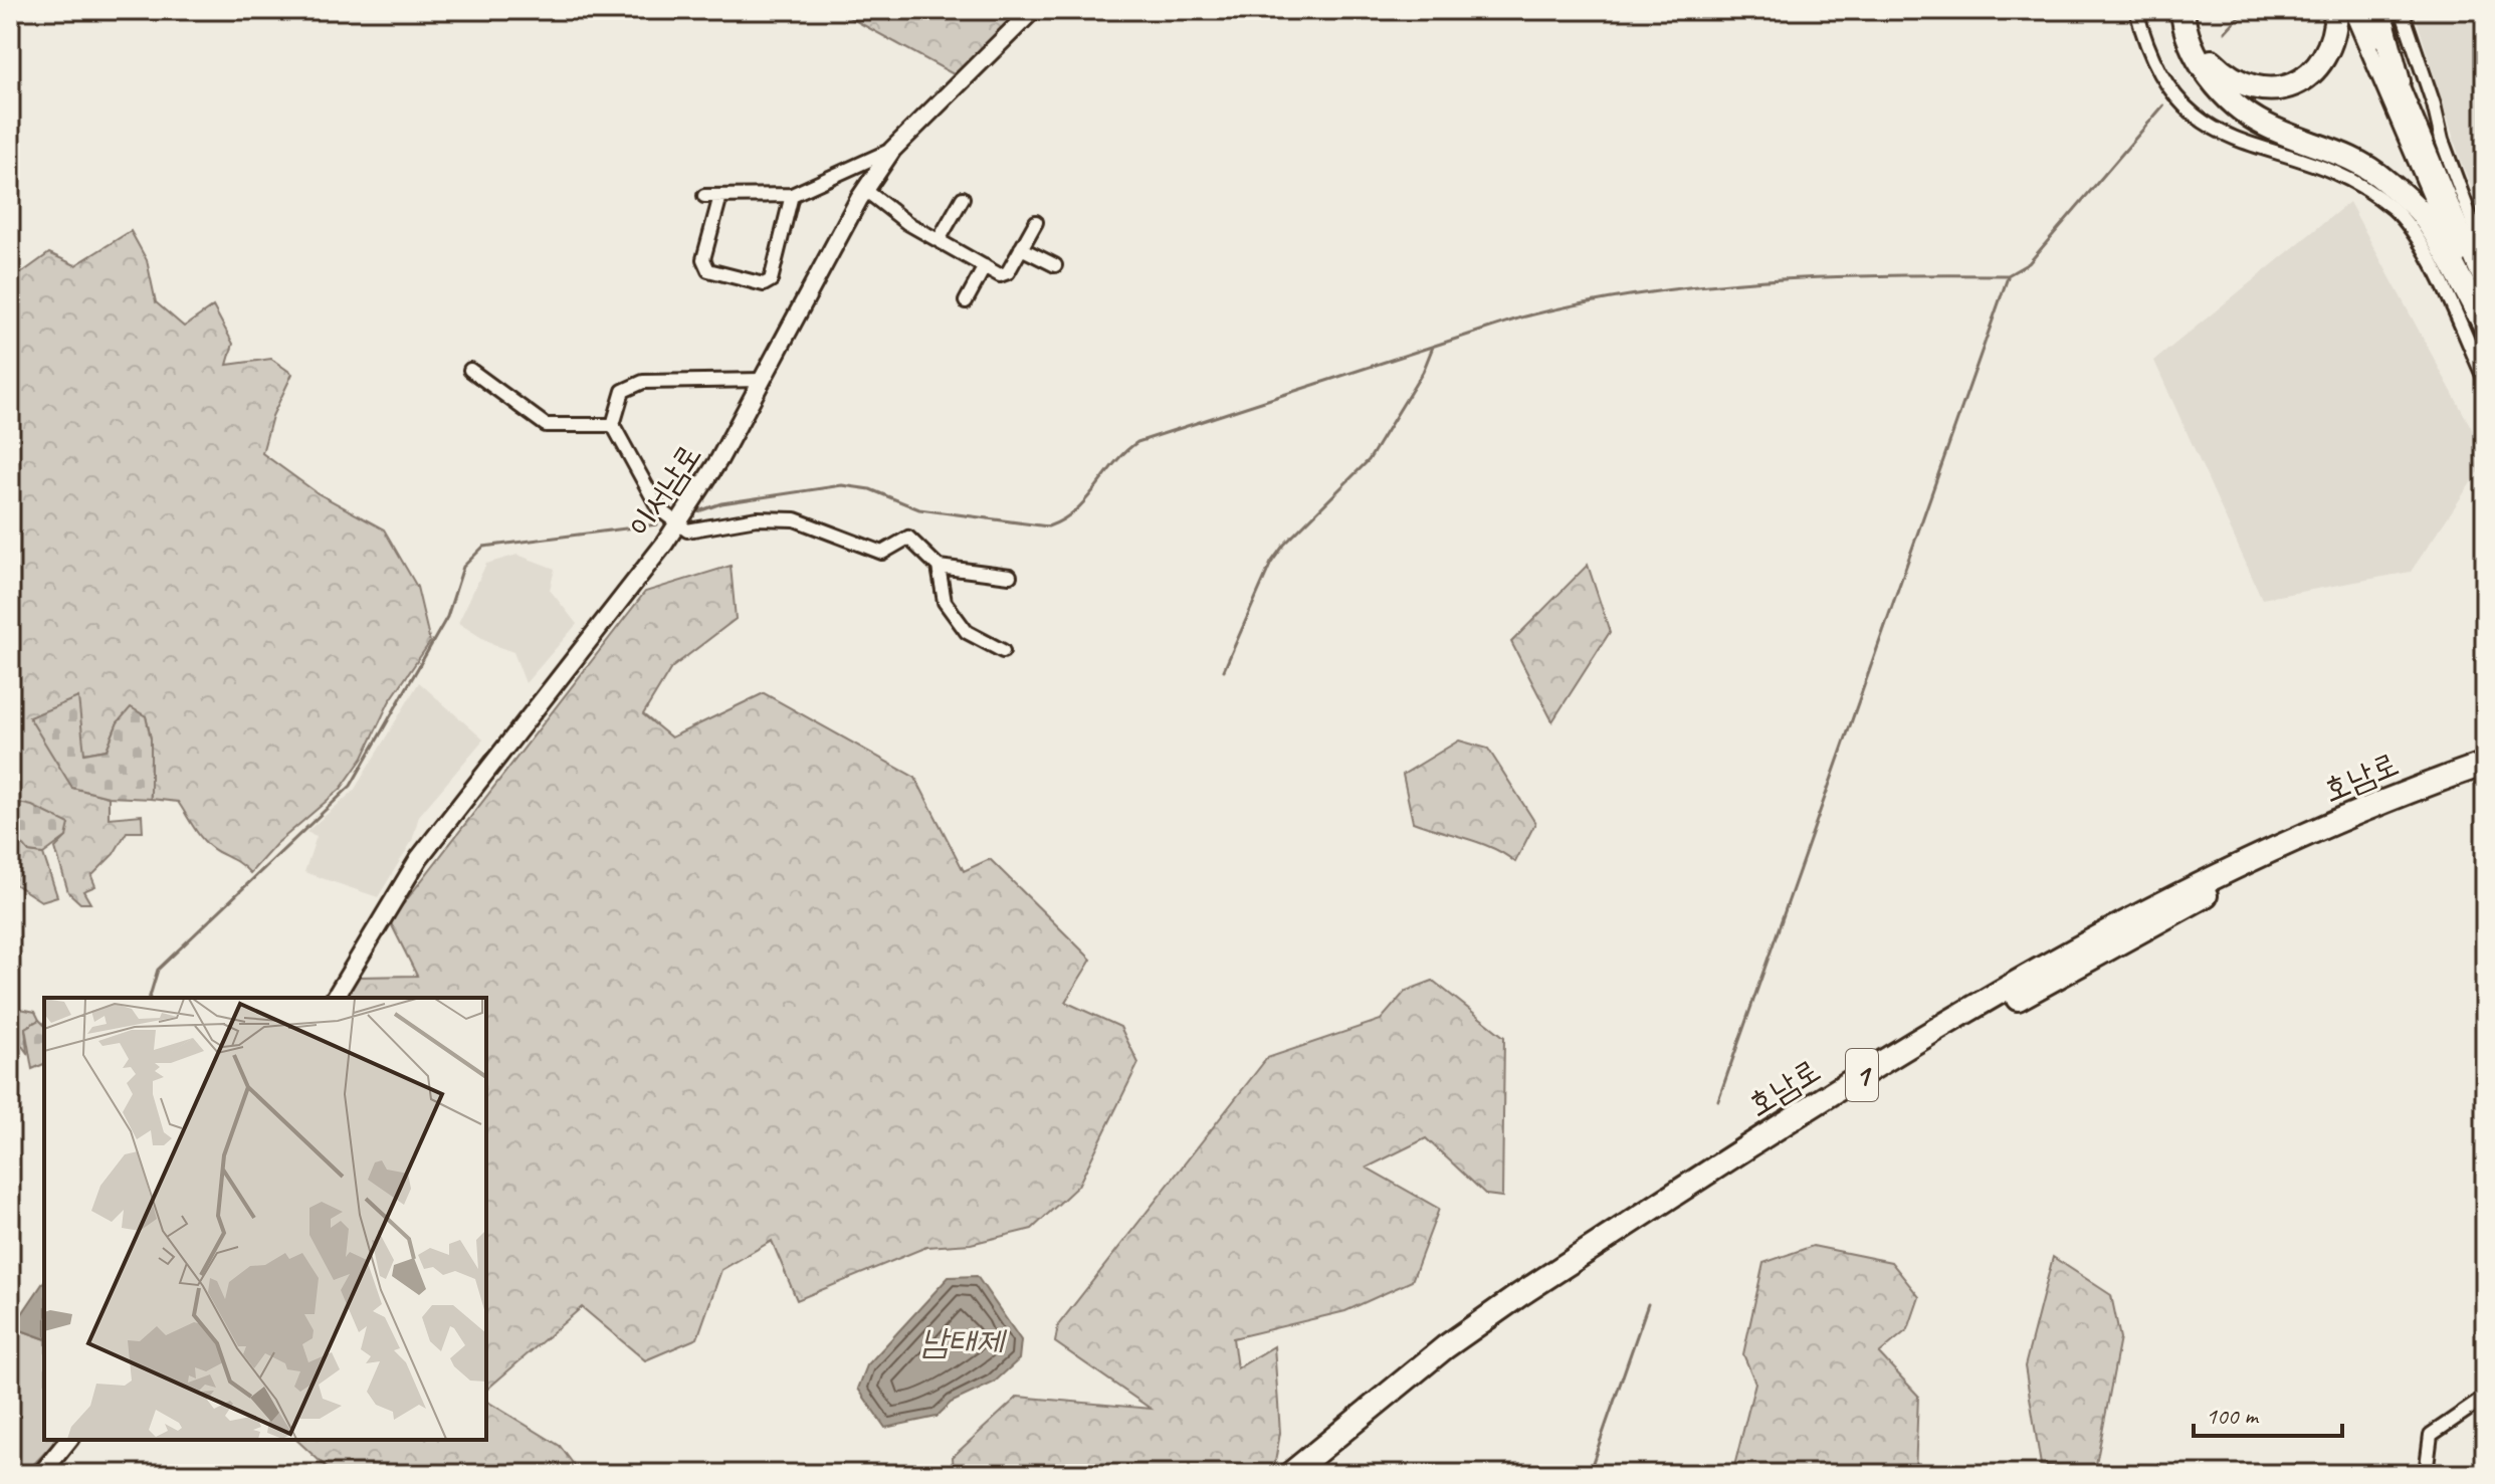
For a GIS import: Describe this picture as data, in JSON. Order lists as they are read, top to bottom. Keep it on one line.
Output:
{"streets":{"highway":["호남로","1"],"main road":["이서남로"]},"water":["남태제"],"scale_bar":"100 m"}
